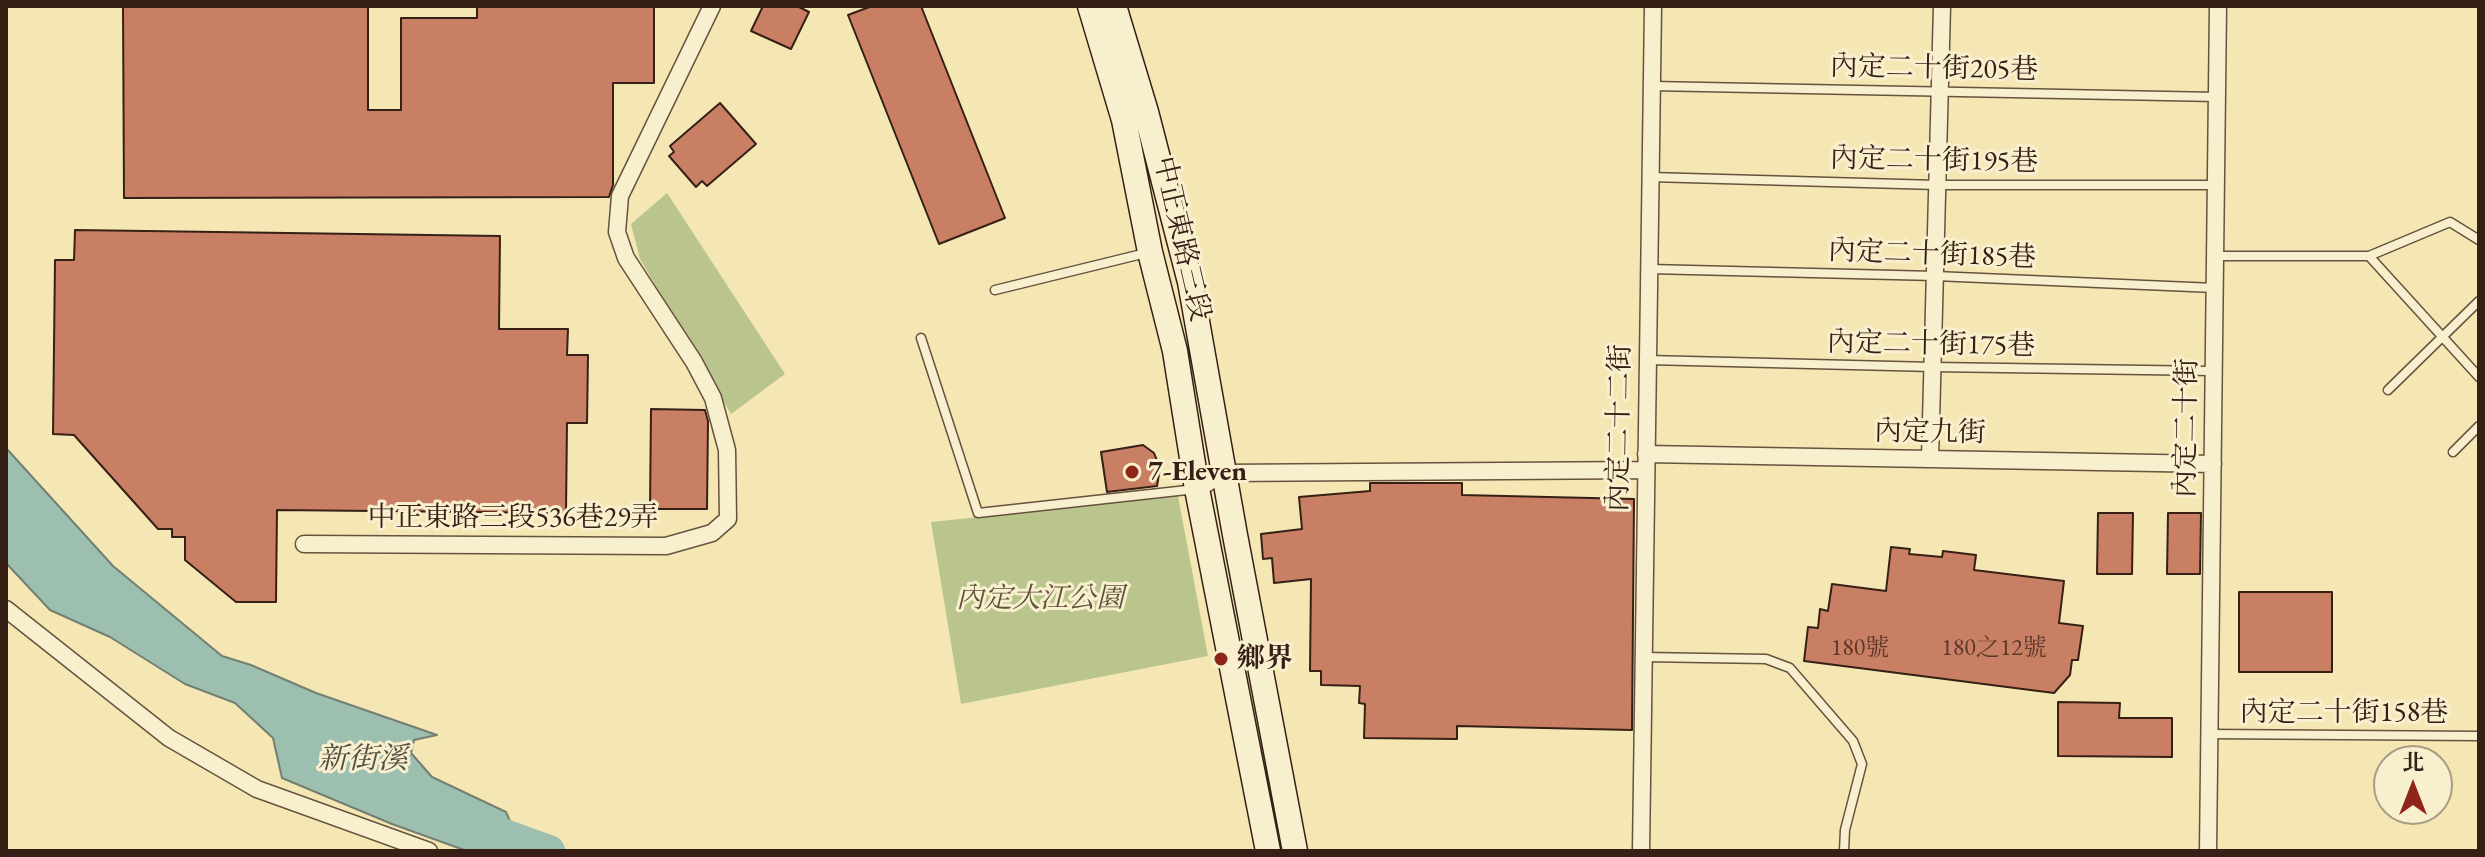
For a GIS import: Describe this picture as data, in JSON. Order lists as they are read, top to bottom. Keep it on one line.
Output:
{"streets":{"main road":["中正東路三段"],"street":["內定二十二街","內定二十街","內定九街","中正東路三段536巷29弄"],"lane":["內定二十街205巷","內定二十街195巷","內定二十街185巷","內定二十街175巷","內定二十街158巷"]},"crossings":[["內定二十街205巷","內定二十二街"],["內定二十街205巷","內定二十街"],["內定二十街195巷","內定二十二街"],["內定二十街195巷","內定二十街"],["內定二十街185巷","內定二十二街"],["內定二十街185巷","內定二十街"],["內定二十街175巷","內定二十二街"],["內定二十街175巷","內定二十街"],["內定二十二街","內定九街"],["內定二十街","內定九街"],["內定二十街","內定二十街158巷"]],"water":["新街溪"],"parks":["內定大江公園"],"places":["7-Eleven","鄉界"],"house_numbers":["180號","180之12號"],"north":"top"}
